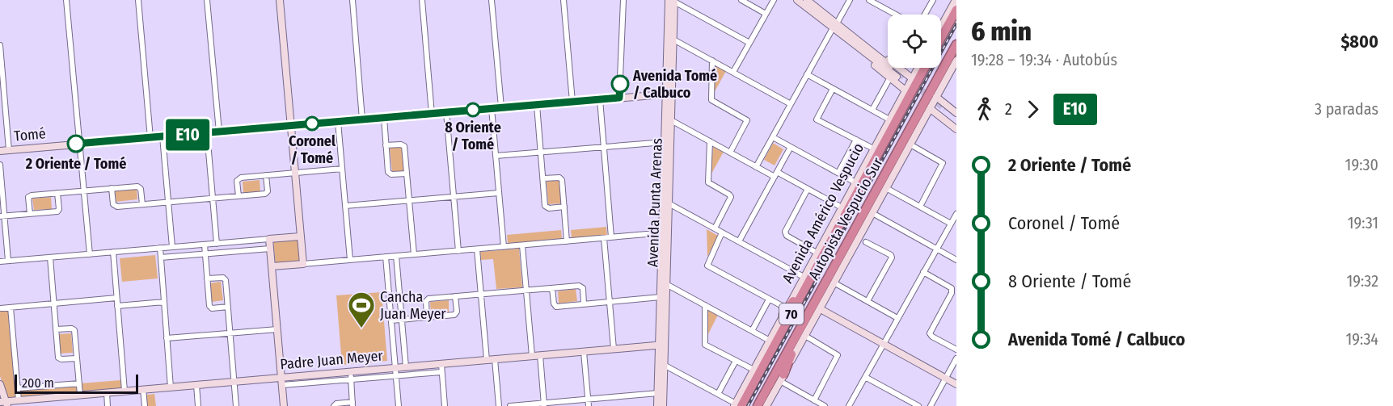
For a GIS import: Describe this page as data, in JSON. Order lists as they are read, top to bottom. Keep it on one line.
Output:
{"streets":{"highway":["Autopista Vespucio Sur","70"],"street":["Tomé","Avenida Punta Arenas","Avenida Américo Vespucio","Padre Juan Meyer"]},"crossings":[["Tomé","Avenida Punta Arenas"],["Avenida Punta Arenas","Padre Juan Meyer"],["Avenida Américo Vespucio","Autopista Vespucio Sur"]],"places":{"other":["Avenida Tomé / Calbuco","8 Oriente / Tomé","Coronel / Tomé","2 Oriente / Tomé"],"sports":["Cancha Juan Meyer"]},"lines":["bus line E10"],"scale_bar":"200 m","page":{"on_map":"E10","heading":["6 min","19:28 – 19:34 · Autobús","$800"],"legs":["2","E10","3 paradas"],"list":[{"name":"2 Oriente / Tomé","value":"19:30"},{"name":"Coronel / Tomé","value":"19:31"},{"name":"8 Oriente / Tomé","value":"19:32"},{"name":"Avenida Tomé / Calbuco","value":"19:34"}],"scale":"200 m"}}
